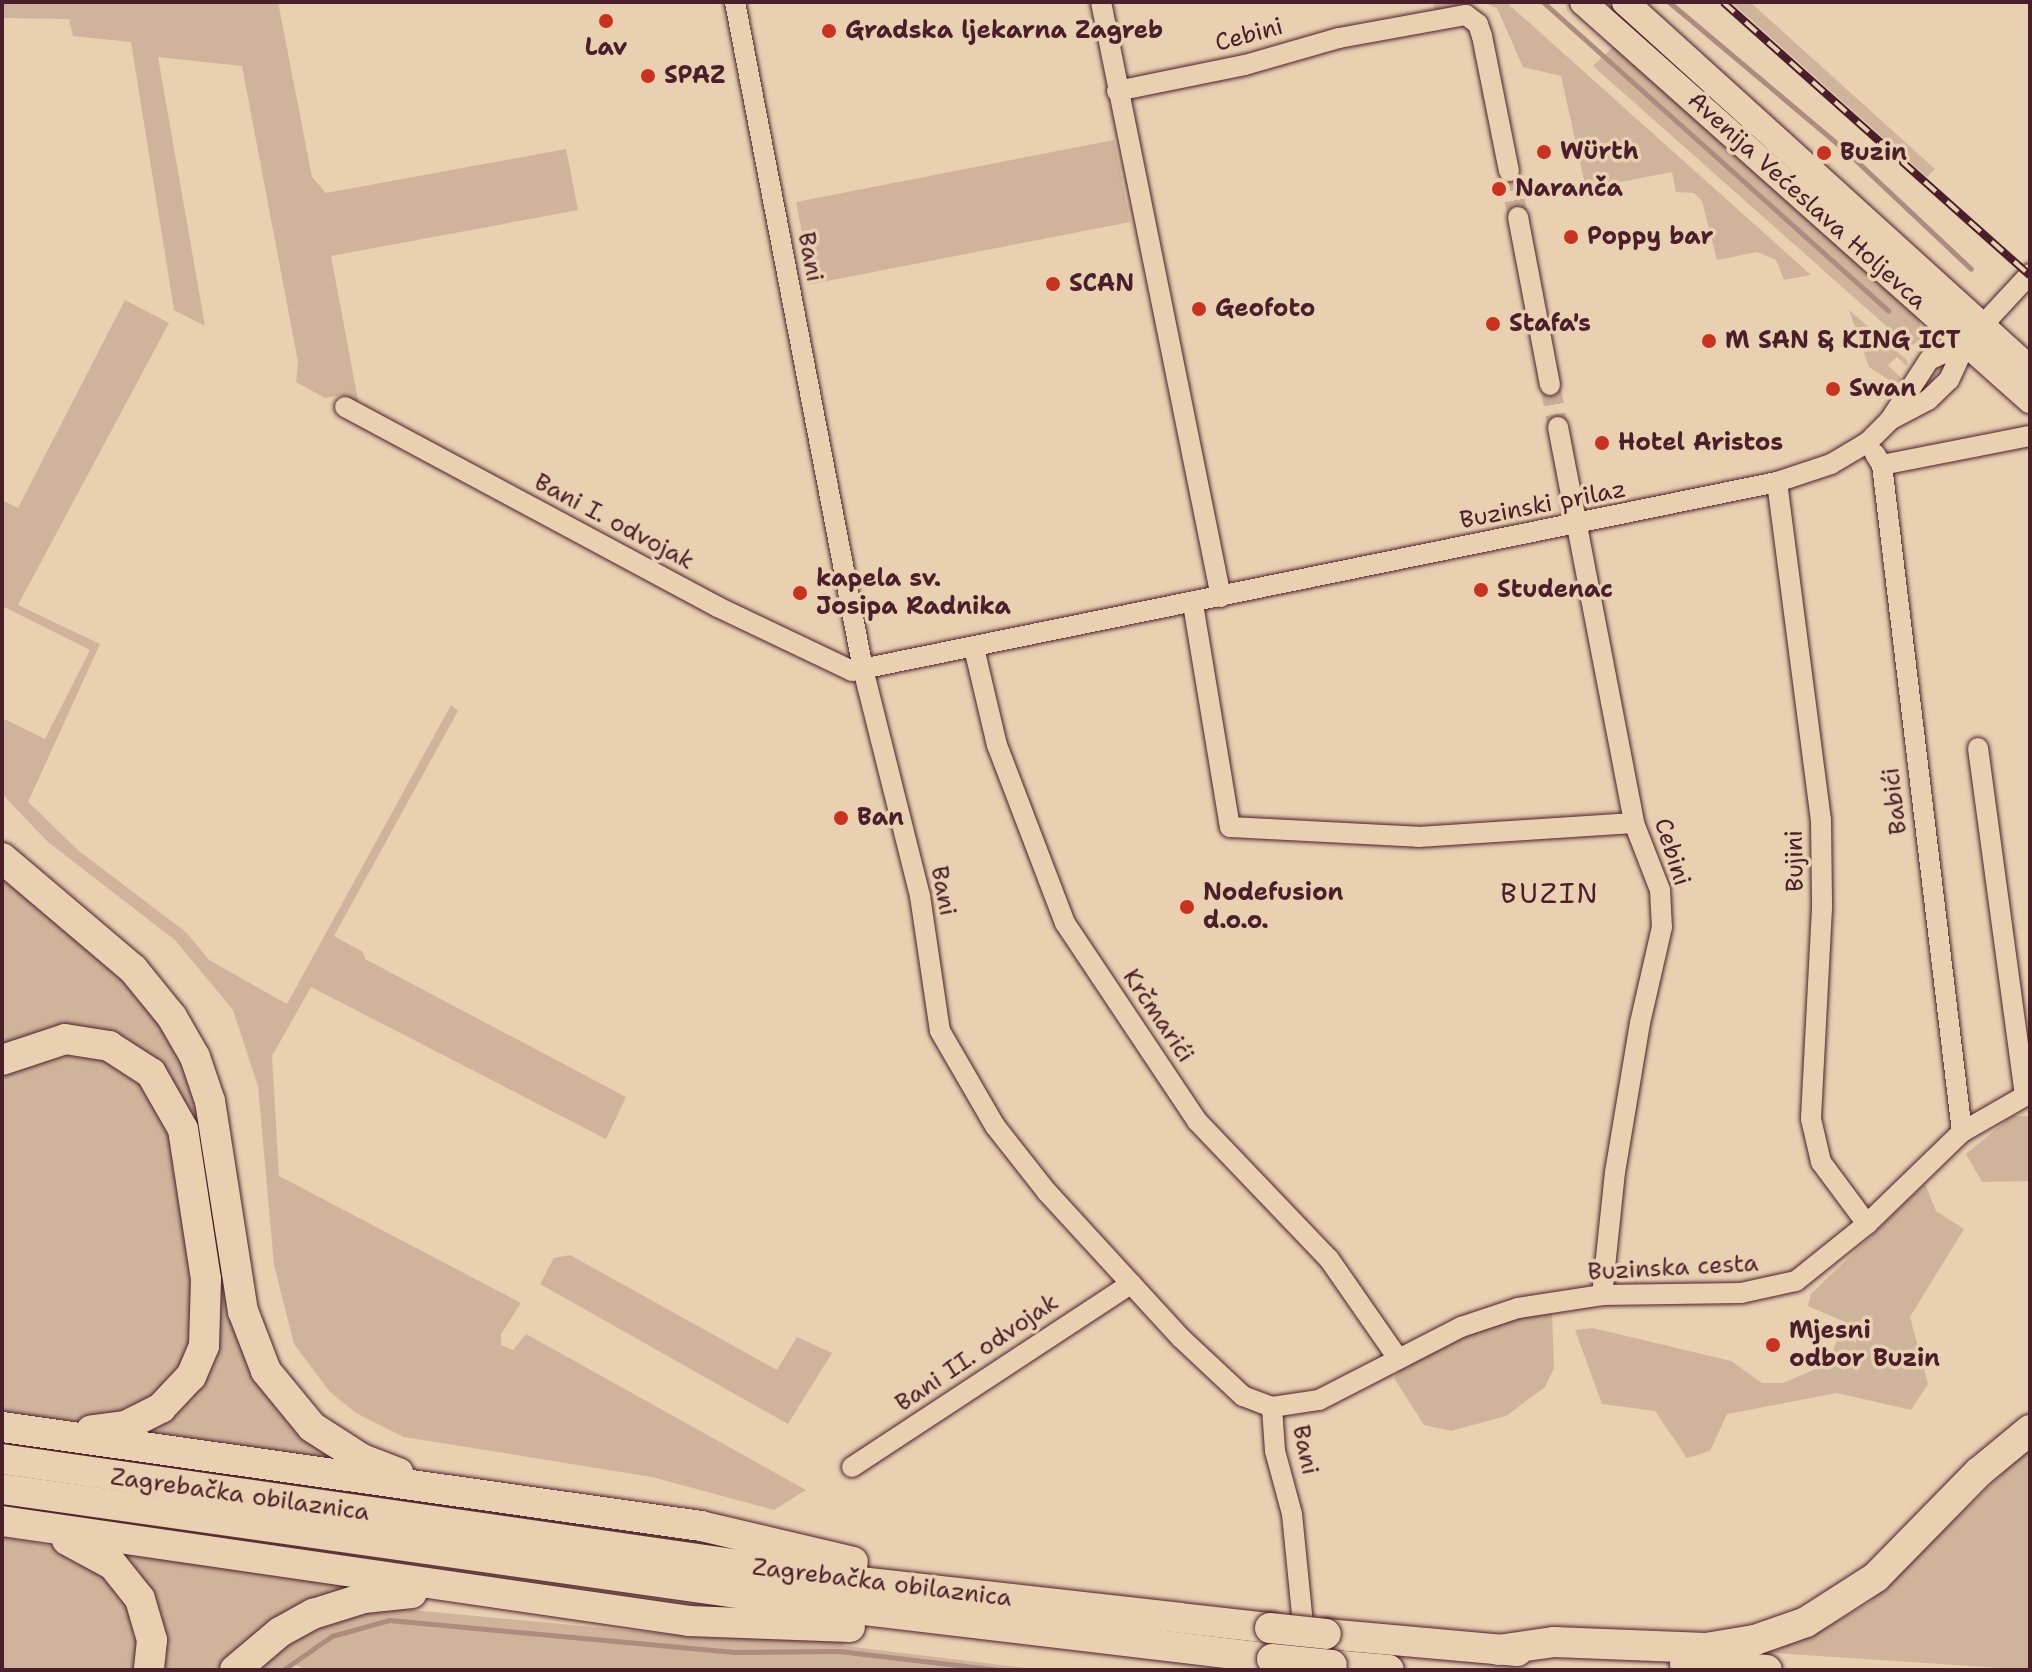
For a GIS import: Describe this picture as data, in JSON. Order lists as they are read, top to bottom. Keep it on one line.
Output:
{"streets":{"highway":["Zagrebačka obilaznica"],"main road":["Avenija Većeslava Holjevca"],"street":["Cebini","Bani","Buzinski prilaz","Bani I. odvojak","Babići","Bujini","Krčmarići","Buzinska cesta","Bani II. odvojak"]},"crossings":[["Cebini","Buzinski prilaz"],["Cebini","Buzinska cesta"],["Avenija Većeslava Holjevca","Buzinski prilaz"],["Bani","Buzinski prilaz"],["Bani","Bani I. odvojak"],["Bani","Buzinska cesta"],["Bani","Bani II. odvojak"],["Bani","Zagrebačka obilaznica"],["Buzinski prilaz","Bani I. odvojak"],["Buzinski prilaz","Bujini"],["Buzinski prilaz","Krčmarići"],["Babići","Buzinska cesta"],["Bujini","Buzinska cesta"],["Krčmarići","Buzinska cesta"]],"districts":["BUZIN"],"places":["Lav","Gradska ljekarna Zagreb","SPAZ","Würth","Buzin","Naranča","Poppy bar","SCAN","Geofoto","Stafa's","M SAN & KING ICT","Swan","Hotel Aristos","Studenac","kapela sv. Josipa Radnika","Ban","Nodefusion d.o.o.","Mjesni odbor Buzin"]}
